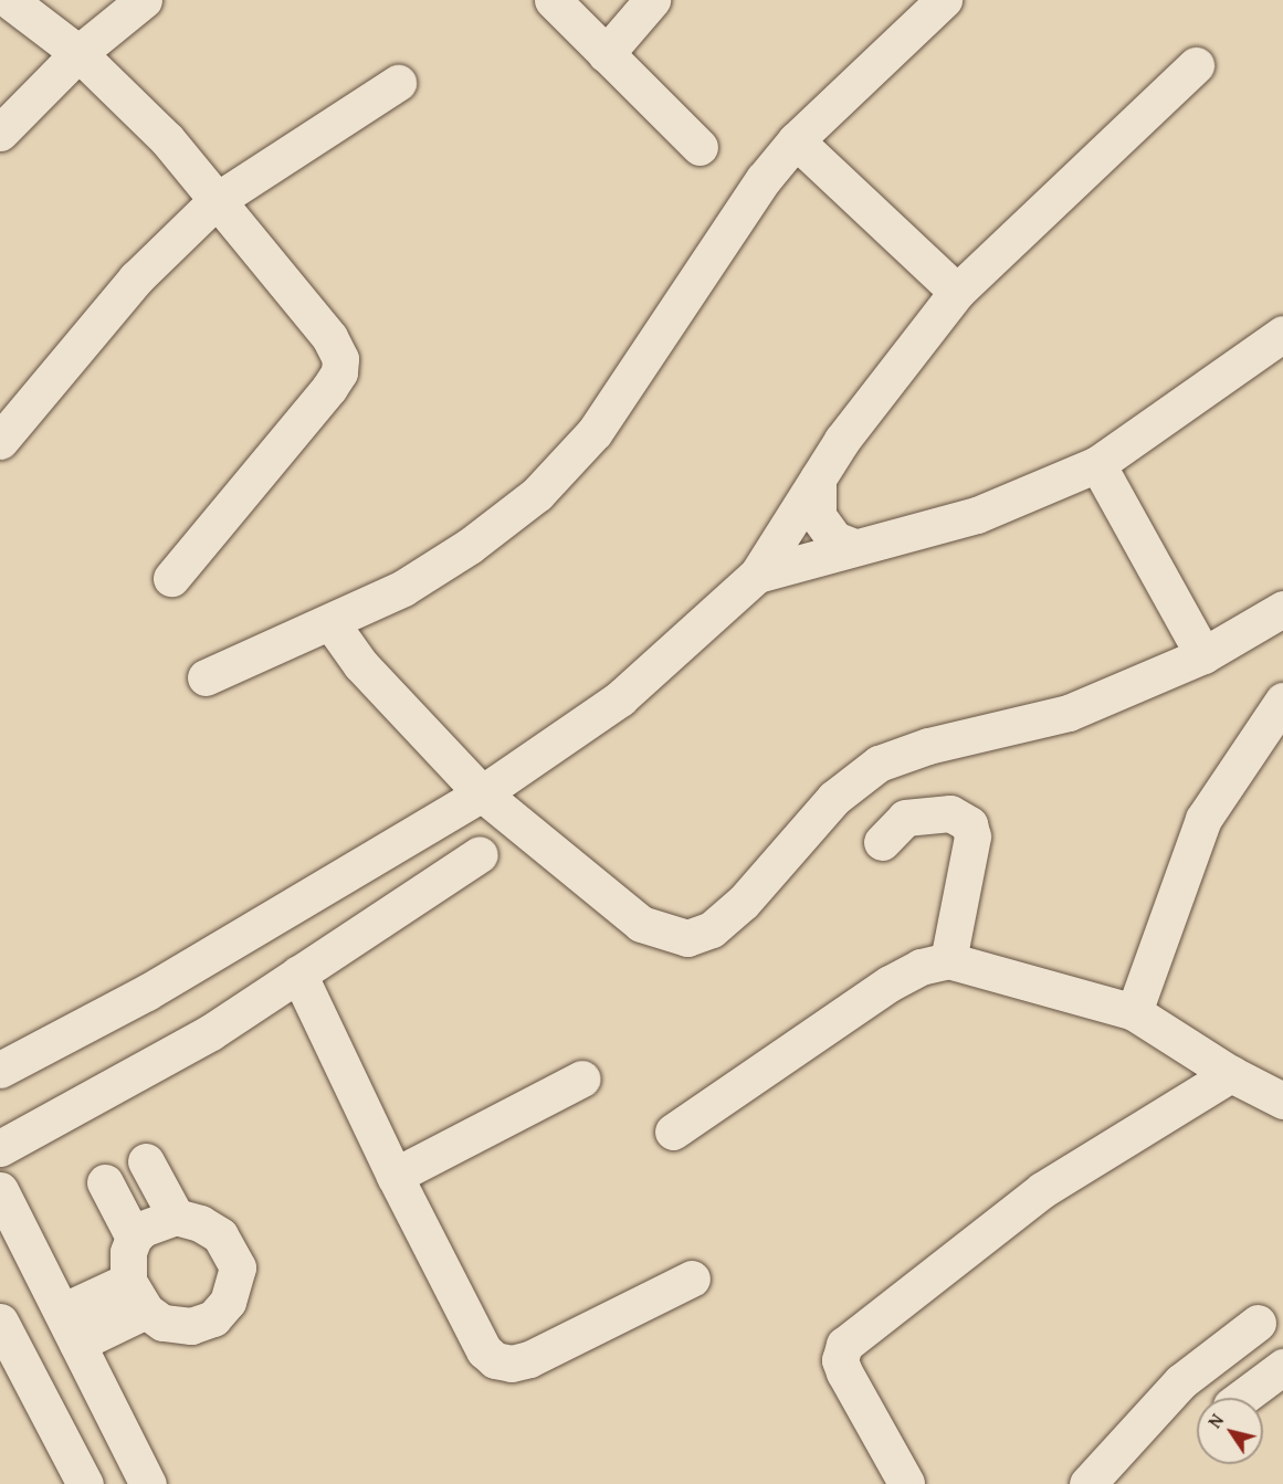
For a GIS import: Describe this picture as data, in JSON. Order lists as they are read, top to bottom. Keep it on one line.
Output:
{"north":"top left"}
